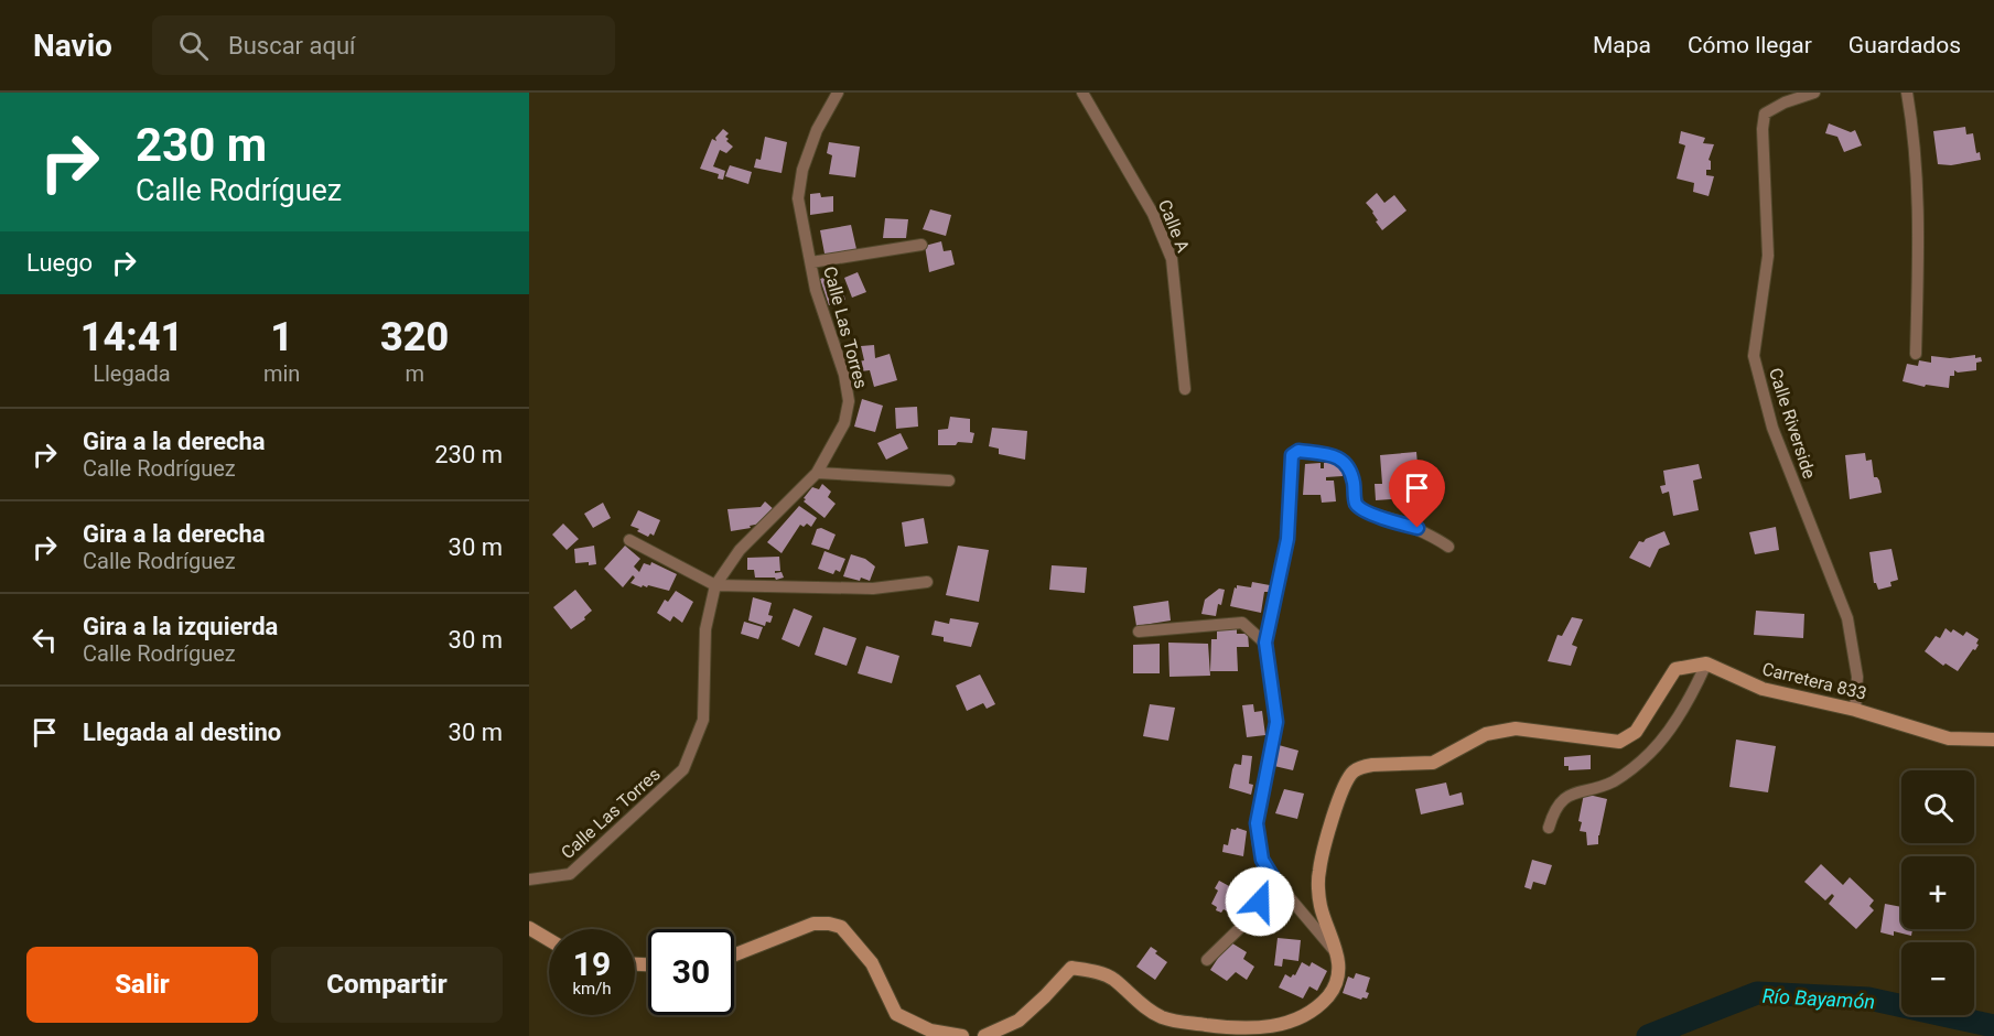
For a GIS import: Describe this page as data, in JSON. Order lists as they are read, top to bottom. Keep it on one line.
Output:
{"streets":{"street":["Calle A","Calle Las Torres","Calle Riverside","Carretera 833"]},"crossings":[["Calle Riverside","Carretera 833"]],"water":["Río Bayamón"],"page":{"header":"Navio","search":"Buscar aquí","nav":["Mapa","Cómo llegar","Guardados"],"turn":["230 m","Calle Rodríguez"],"then":"Luego","eta":["14:41","Llegada","1","min","320","m"],"list":[{"name":"Gira a la derecha","note":"Calle Rodríguez","value":"230 m"},{"name":"Gira a la derecha","note":"Calle Rodríguez","value":"30 m"},{"name":"Gira a la izquierda","note":"Calle Rodríguez","value":"30 m"},{"name":"Llegada al destino","value":"30 m"}],"map_buttons":["+","−"],"speed":"19 km/h","limit":"30","buttons":["Salir","Compartir"]}}
